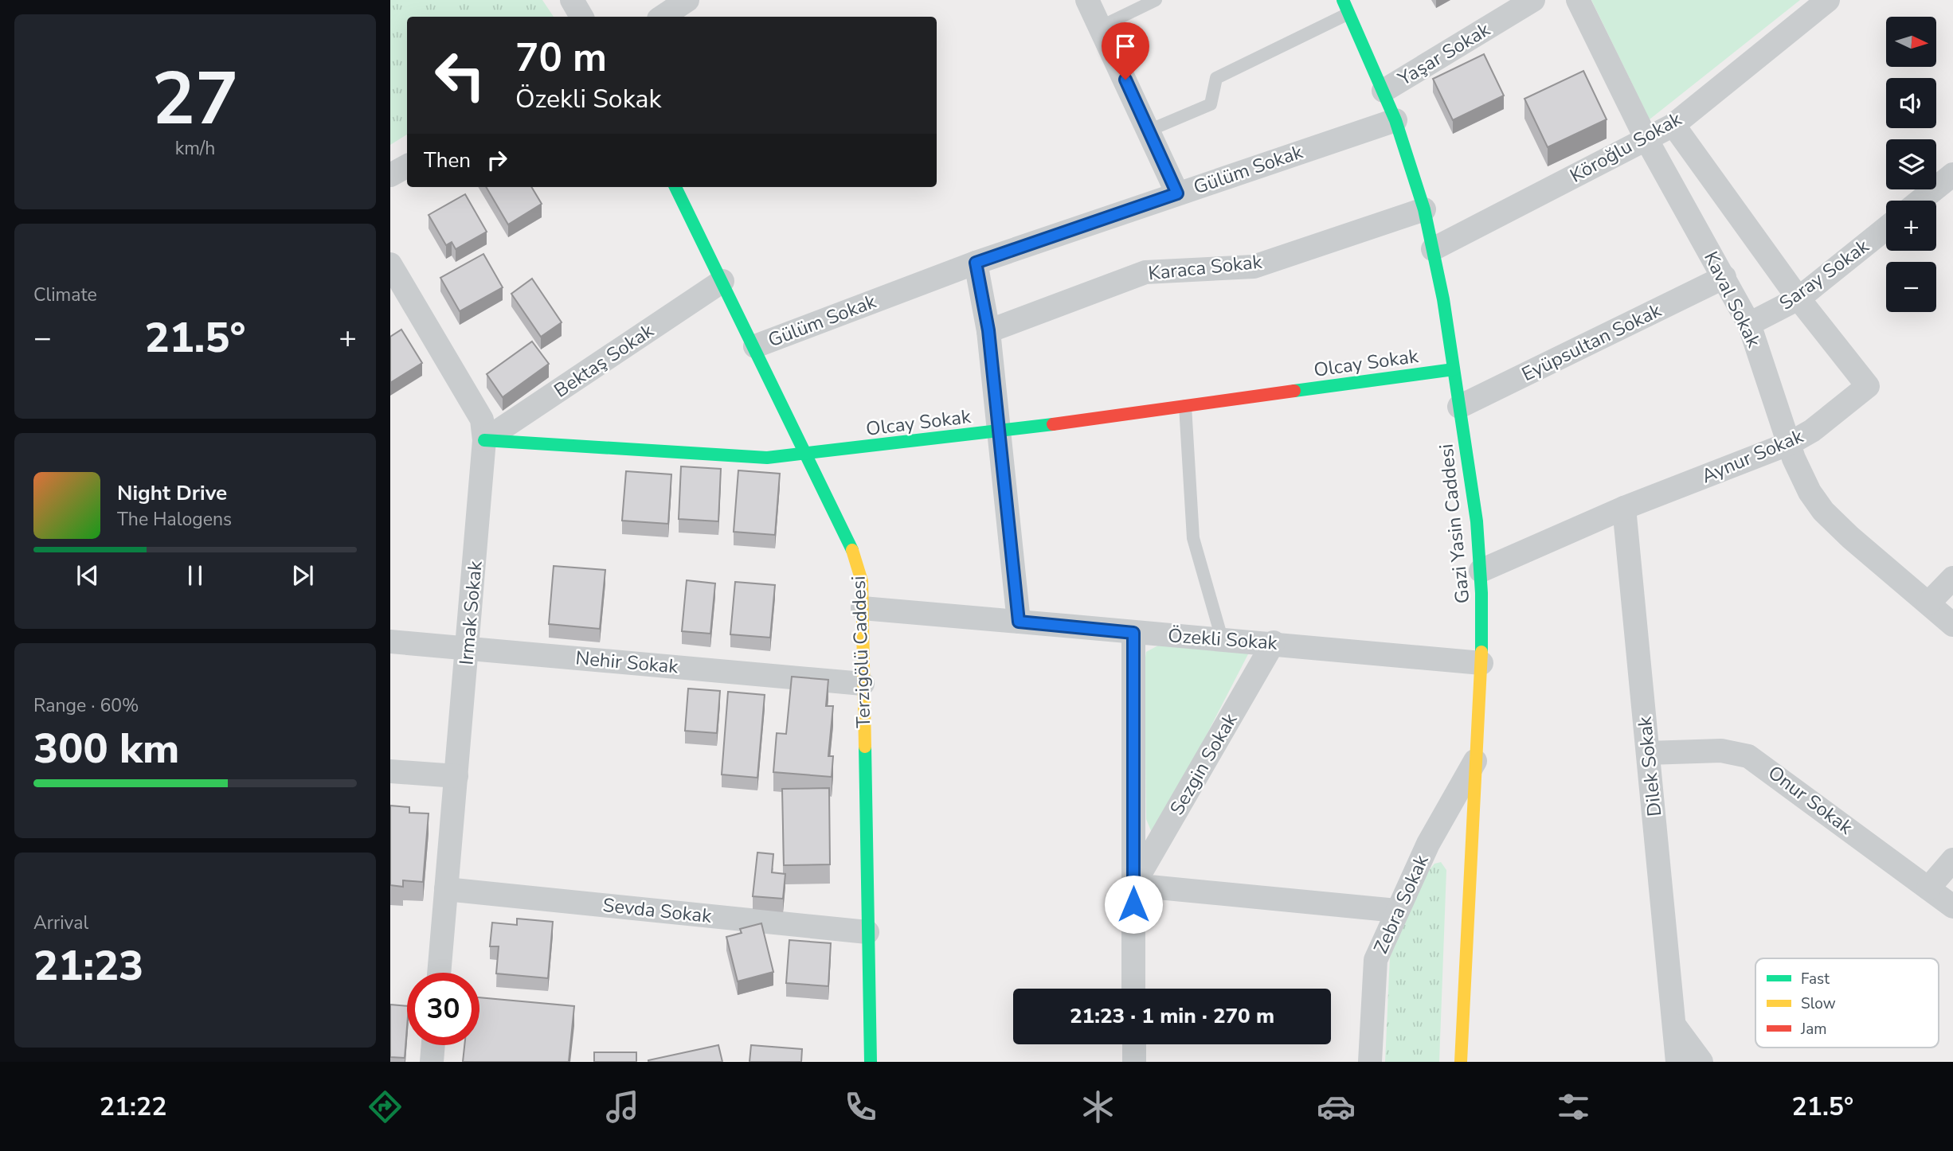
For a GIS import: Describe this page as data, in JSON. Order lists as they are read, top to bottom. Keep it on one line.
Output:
{"streets":{"street":["Yaşar Sokak","Köroğlu Sokak","Gülüm Sokak","Karaca Sokak","Saray Sokak","Kaval Sokak","Eyüpsultan Sokak","Bektaş Sokak","Olcay Sokak","Aynur Sokak","Gazi Yasin Caddesi","Irmak Sokak","Özekli Sokak","Terzigölü Caddesi","Nehir Sokak","Sezgin Sokak","Dilek Sokak","Onur Sokak","Zebra Sokak","Sevda Sokak"]},"crossings":[["Yaşar Sokak","Gazi Yasin Caddesi"],["Köroğlu Sokak","Kaval Sokak"],["Köroğlu Sokak","Aynur Sokak"],["Köroğlu Sokak","Gazi Yasin Caddesi"],["Gülüm Sokak","Gazi Yasin Caddesi"],["Gülüm Sokak","Terzigölü Caddesi"],["Karaca Sokak","Gazi Yasin Caddesi"],["Saray Sokak","Kaval Sokak"],["Saray Sokak","Aynur Sokak"],["Kaval Sokak","Eyüpsultan Sokak"],["Kaval Sokak","Aynur Sokak"],["Eyüpsultan Sokak","Gazi Yasin Caddesi"],["Bektaş Sokak","Olcay Sokak"],["Bektaş Sokak","Irmak Sokak"],["Bektaş Sokak","Terzigölü Caddesi"],["Olcay Sokak","Gazi Yasin Caddesi"],["Olcay Sokak","Irmak Sokak"],["Olcay Sokak","Terzigölü Caddesi"],["Aynur Sokak","Gazi Yasin Caddesi"],["Aynur Sokak","Dilek Sokak"],["Gazi Yasin Caddesi","Özekli Sokak"],["Gazi Yasin Caddesi","Zebra Sokak"],["Irmak Sokak","Nehir Sokak"],["Irmak Sokak","Sevda Sokak"],["Özekli Sokak","Terzigölü Caddesi"],["Özekli Sokak","Sezgin Sokak"],["Terzigölü Caddesi","Nehir Sokak"],["Terzigölü Caddesi","Sevda Sokak"],["Dilek Sokak","Onur Sokak"]],"legend":["Fast","Slow","Jam"],"north":"right","page":{"tile":[["27","km/h"],"Climate",["Range · 60%","300 km"],["Arrival","21:23"]],"map_buttons":["+","−"],"turn":["70 m","Özekli Sokak"],"then":"Then","heat":["−","21.5°","+"],"song":["Night Drive","The Halogens"],"limit":"30","trip":"21:23 · 1 min · 270 m","tabs":["21:22","21.5°"]}}
